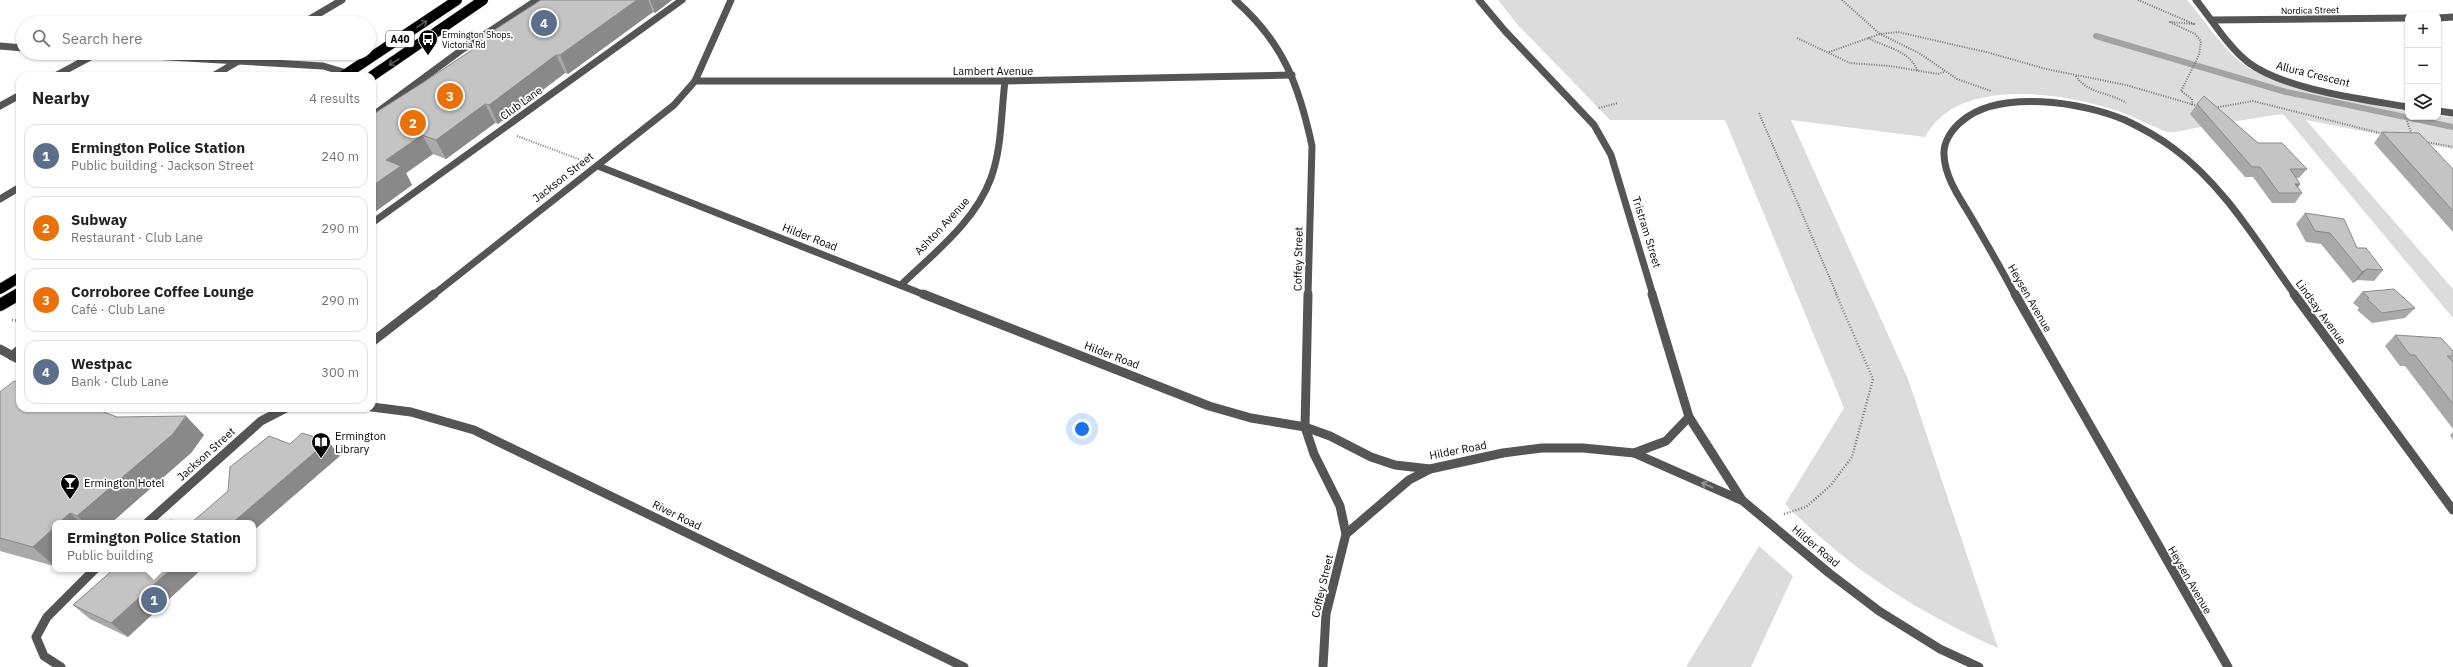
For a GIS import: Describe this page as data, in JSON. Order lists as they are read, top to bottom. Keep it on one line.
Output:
{"streets":{"highway":["A40"],"street":["Nordica Street","Lambert Avenue","Allura Crescent","Club Lane","Jackson Street","Ashton Avenue","Tristram Street","Hilder Road","Coffey Street","Heysen Avenue","Lindsay Avenue","River Road"]},"crossings":[["Nordica Street","Allura Crescent"],["Lambert Avenue","Jackson Street"],["Lambert Avenue","Ashton Avenue"],["Lambert Avenue","Coffey Street"],["Jackson Street","Hilder Road"],["Ashton Avenue","Hilder Road"],["Tristram Street","Hilder Road"],["Hilder Road","Coffey Street"],["Heysen Avenue","Lindsay Avenue"]],"places":{"bus stop":["Ermington Shops, Victoria Rd"],"library":["Ermington Library"],"bar":["Ermington Hotel"]},"page":{"pins":["4","3","2","1"],"map_buttons":["+","−"],"search":"Search here","heading":["Nearby","4 results"],"list":[{"mark":"1","name":"Ermington Police Station","note":"Public building · Jackson Street","value":"240 m"},{"mark":"2","name":"Subway","note":"Restaurant · Club Lane","value":"290 m"},{"mark":"3","name":"Corroboree Coffee Lounge","note":"Café · Club Lane","value":"290 m"},{"mark":"4","name":"Westpac","note":"Bank · Club Lane","value":"300 m"}],"popup":["Ermington Police Station","Public building"]}}
